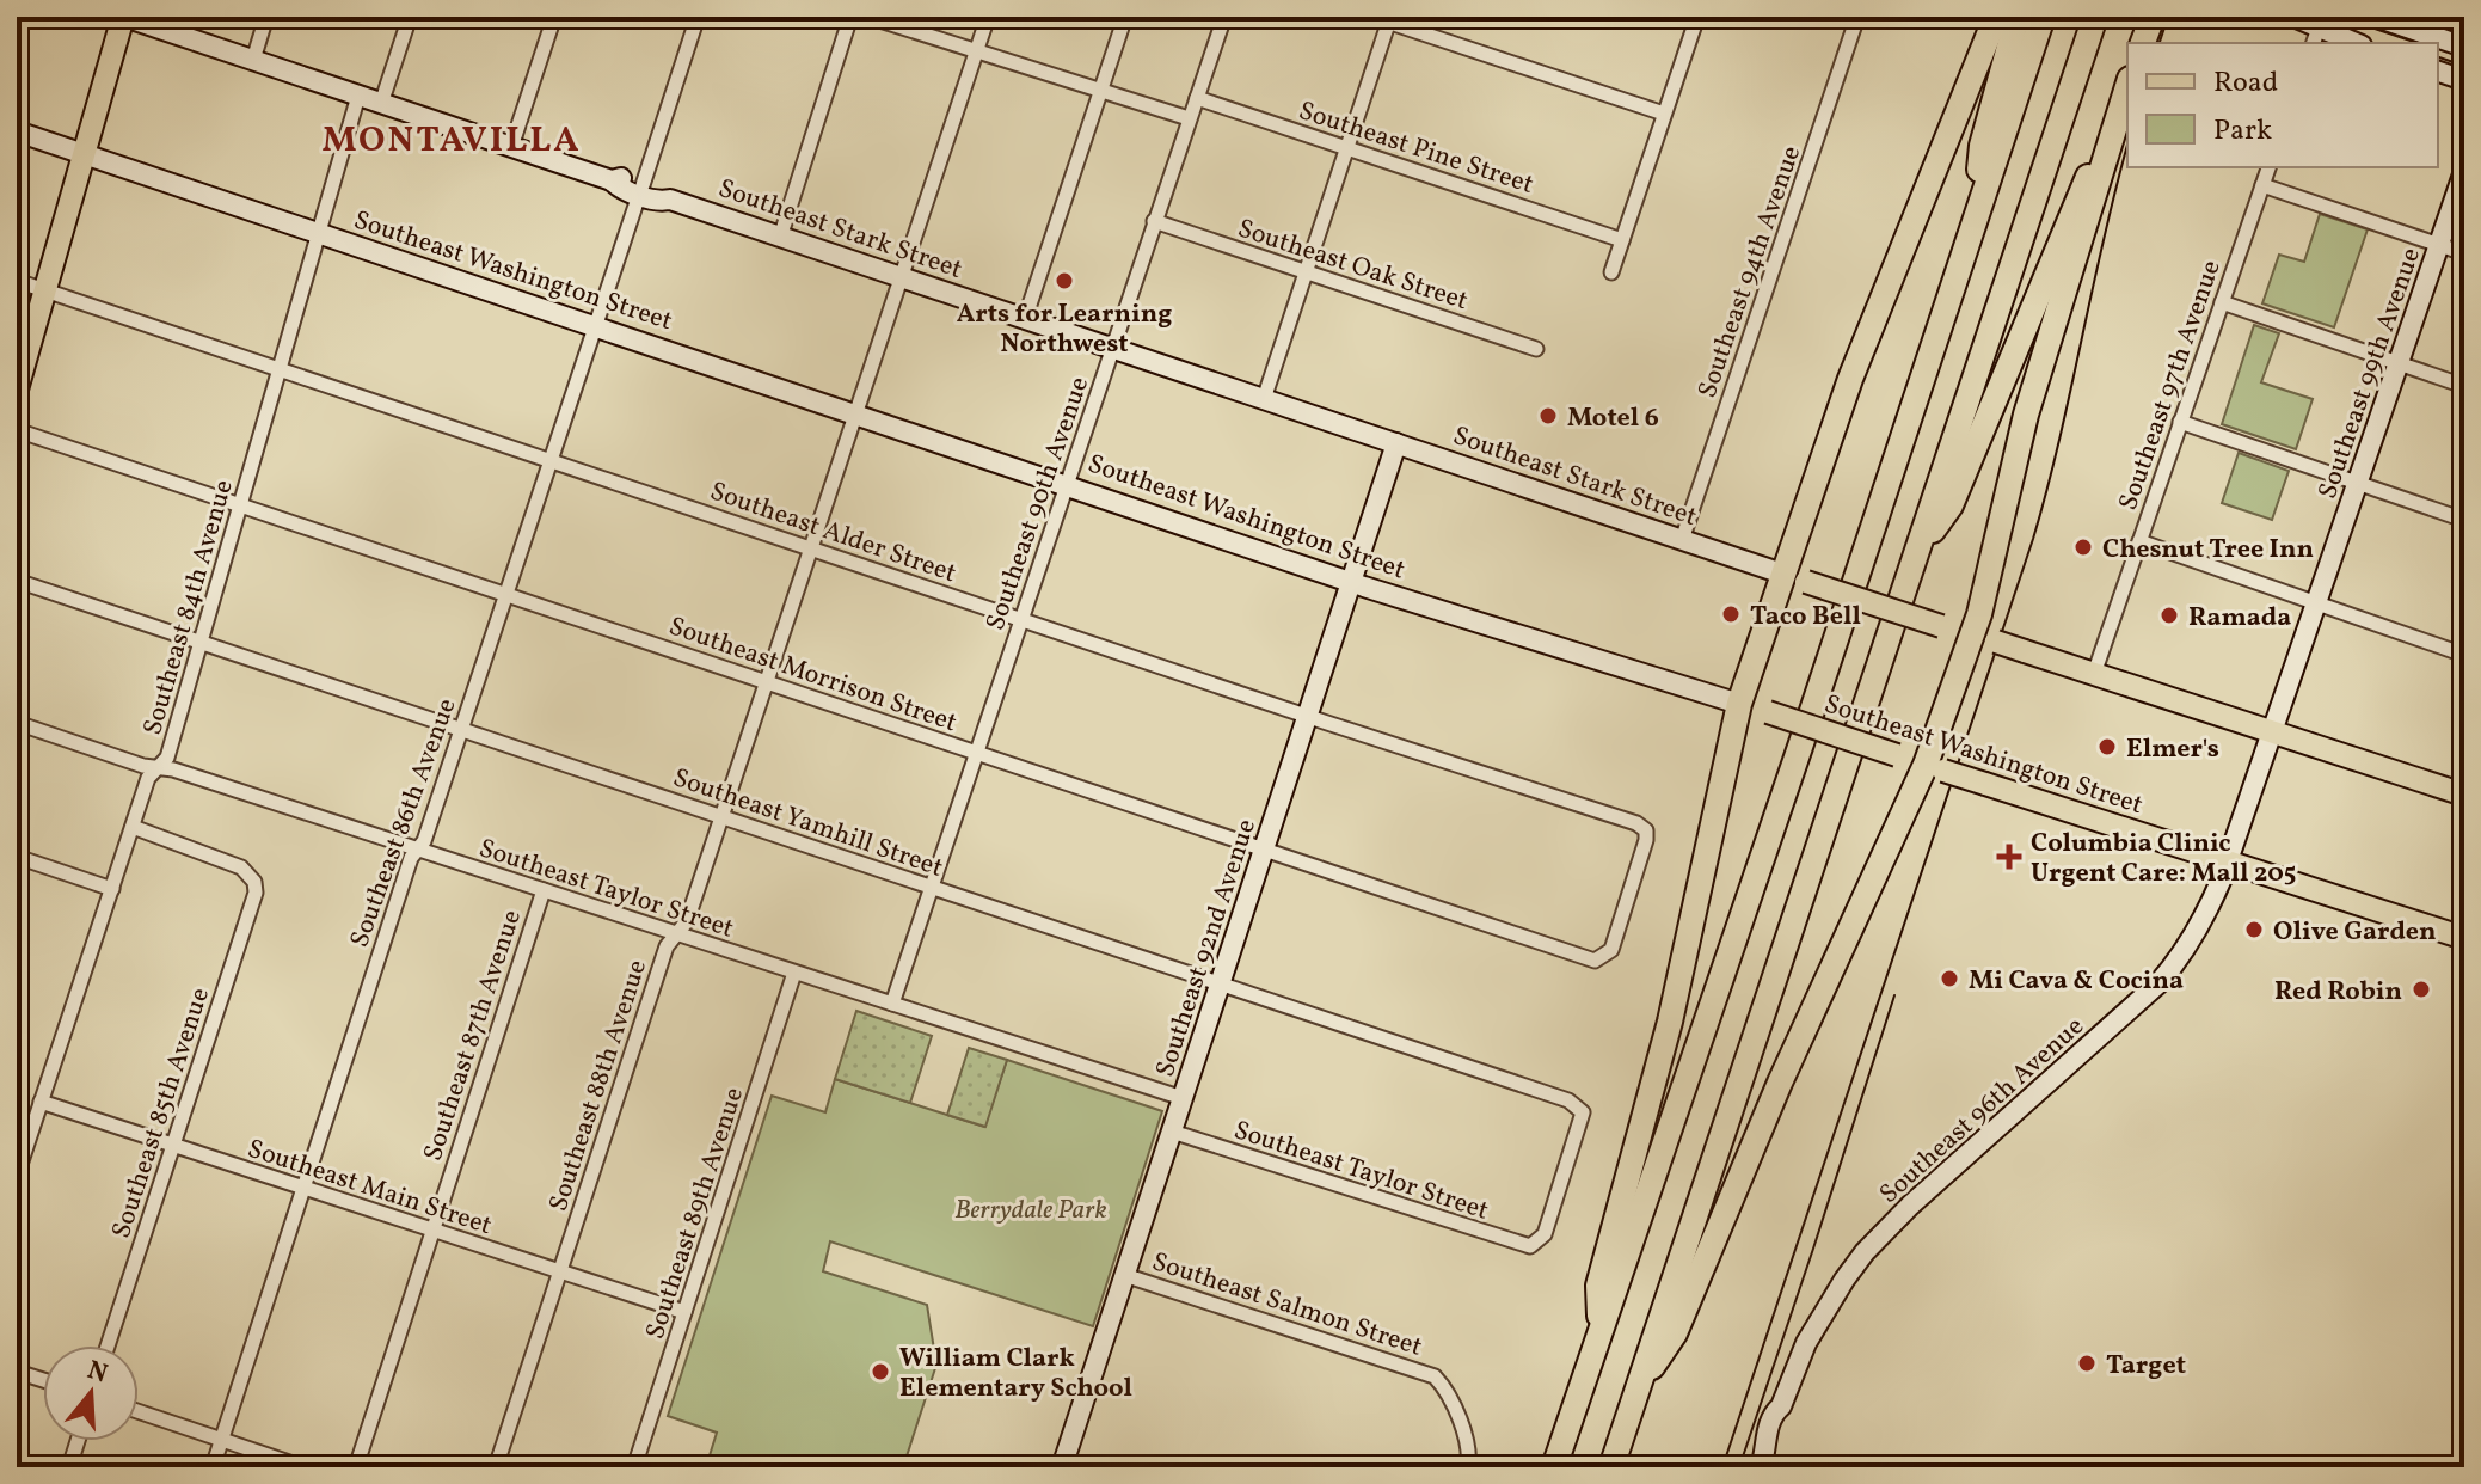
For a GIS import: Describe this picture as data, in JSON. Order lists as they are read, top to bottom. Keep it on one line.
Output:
{"streets":{"main road":["Southeast Stark Street","Southeast Washington Street","Southeast 99th Avenue","Southeast 92nd Avenue","Southeast 96th Avenue"],"street":["Southeast Pine Street","Southeast Oak Street","Southeast 94th Avenue","Southeast 97th Avenue","Southeast 90th Avenue","Southeast Alder Street","Southeast 84th Avenue","Southeast Morrison Street","Southeast Yamhill Street","Southeast 86th Avenue","Southeast Taylor Street","Southeast 87th Avenue","Southeast 88th Avenue","Southeast 85th Avenue","Southeast Main Street","Southeast 89th Avenue","Southeast Salmon Street"]},"crossings":[["Southeast Pine Street","Southeast 90th Avenue"],["Southeast Stark Street","Southeast 94th Avenue"],["Southeast Stark Street","Southeast 99th Avenue"],["Southeast Stark Street","Southeast 97th Avenue"],["Southeast Stark Street","Southeast 90th Avenue"],["Southeast Stark Street","Southeast 84th Avenue"],["Southeast Stark Street","Southeast 86th Avenue"],["Southeast Stark Street","Southeast 92nd Avenue"],["Southeast Stark Street","Southeast 88th Avenue"],["Southeast Oak Street","Southeast 90th Avenue"],["Southeast Washington Street","Southeast 99th Avenue"],["Southeast Washington Street","Southeast 90th Avenue"],["Southeast Washington Street","Southeast 84th Avenue"],["Southeast Washington Street","Southeast 86th Avenue"],["Southeast Washington Street","Southeast 92nd Avenue"],["Southeast Washington Street","Southeast 88th Avenue"],["Southeast Washington Street","Southeast 96th Avenue"],["Southeast 99th Avenue","Southeast 96th Avenue"],["Southeast 90th Avenue","Southeast Alder Street"],["Southeast 90th Avenue","Southeast Morrison Street"],["Southeast 90th Avenue","Southeast Yamhill Street"],["Southeast 90th Avenue","Southeast Taylor Street"],["Southeast Alder Street","Southeast 84th Avenue"],["Southeast Alder Street","Southeast Morrison Street"],["Southeast Alder Street","Southeast 86th Avenue"],["Southeast Alder Street","Southeast 92nd Avenue"],["Southeast Alder Street","Southeast 88th Avenue"],["Southeast 84th Avenue","Southeast Morrison Street"],["Southeast 84th Avenue","Southeast Yamhill Street"],["Southeast 84th Avenue","Southeast Taylor Street"],["Southeast 84th Avenue","Southeast 85th Avenue"],["Southeast 84th Avenue","Southeast Main Street"],["Southeast Morrison Street","Southeast 86th Avenue"],["Southeast Morrison Street","Southeast 92nd Avenue"],["Southeast Morrison Street","Southeast 88th Avenue"],["Southeast Yamhill Street","Southeast 86th Avenue"],["Southeast Yamhill Street","Southeast Taylor Street"],["Southeast Yamhill Street","Southeast 92nd Avenue"],["Southeast Yamhill Street","Southeast 88th Avenue"],["Southeast 86th Avenue","Southeast Taylor Street"],["Southeast 86th Avenue","Southeast Main Street"],["Southeast Taylor Street","Southeast 92nd Avenue"],["Southeast Taylor Street","Southeast 87th Avenue"],["Southeast Taylor Street","Southeast 88th Avenue"],["Southeast Taylor Street","Southeast 89th Avenue"],["Southeast 92nd Avenue","Southeast Salmon Street"],["Southeast 87th Avenue","Southeast Main Street"],["Southeast 88th Avenue","Southeast Main Street"],["Southeast 85th Avenue","Southeast Main Street"],["Southeast Main Street","Southeast 89th Avenue"]],"districts":["MONTAVILLA"],"parks":["Berrydale Park"],"places":{"other":["Arts for Learning Northwest","Motel 6","Chesnut Tree Inn","Taco Bell","Ramada","Elmer's","Olive Garden","Mi Cava & Cocina","Red Robin","Target","William Clark Elementary School"],"health":["Columbia Clinic Urgent Care: Mall 205"]},"legend":["Road","Park"],"north":"top"}
